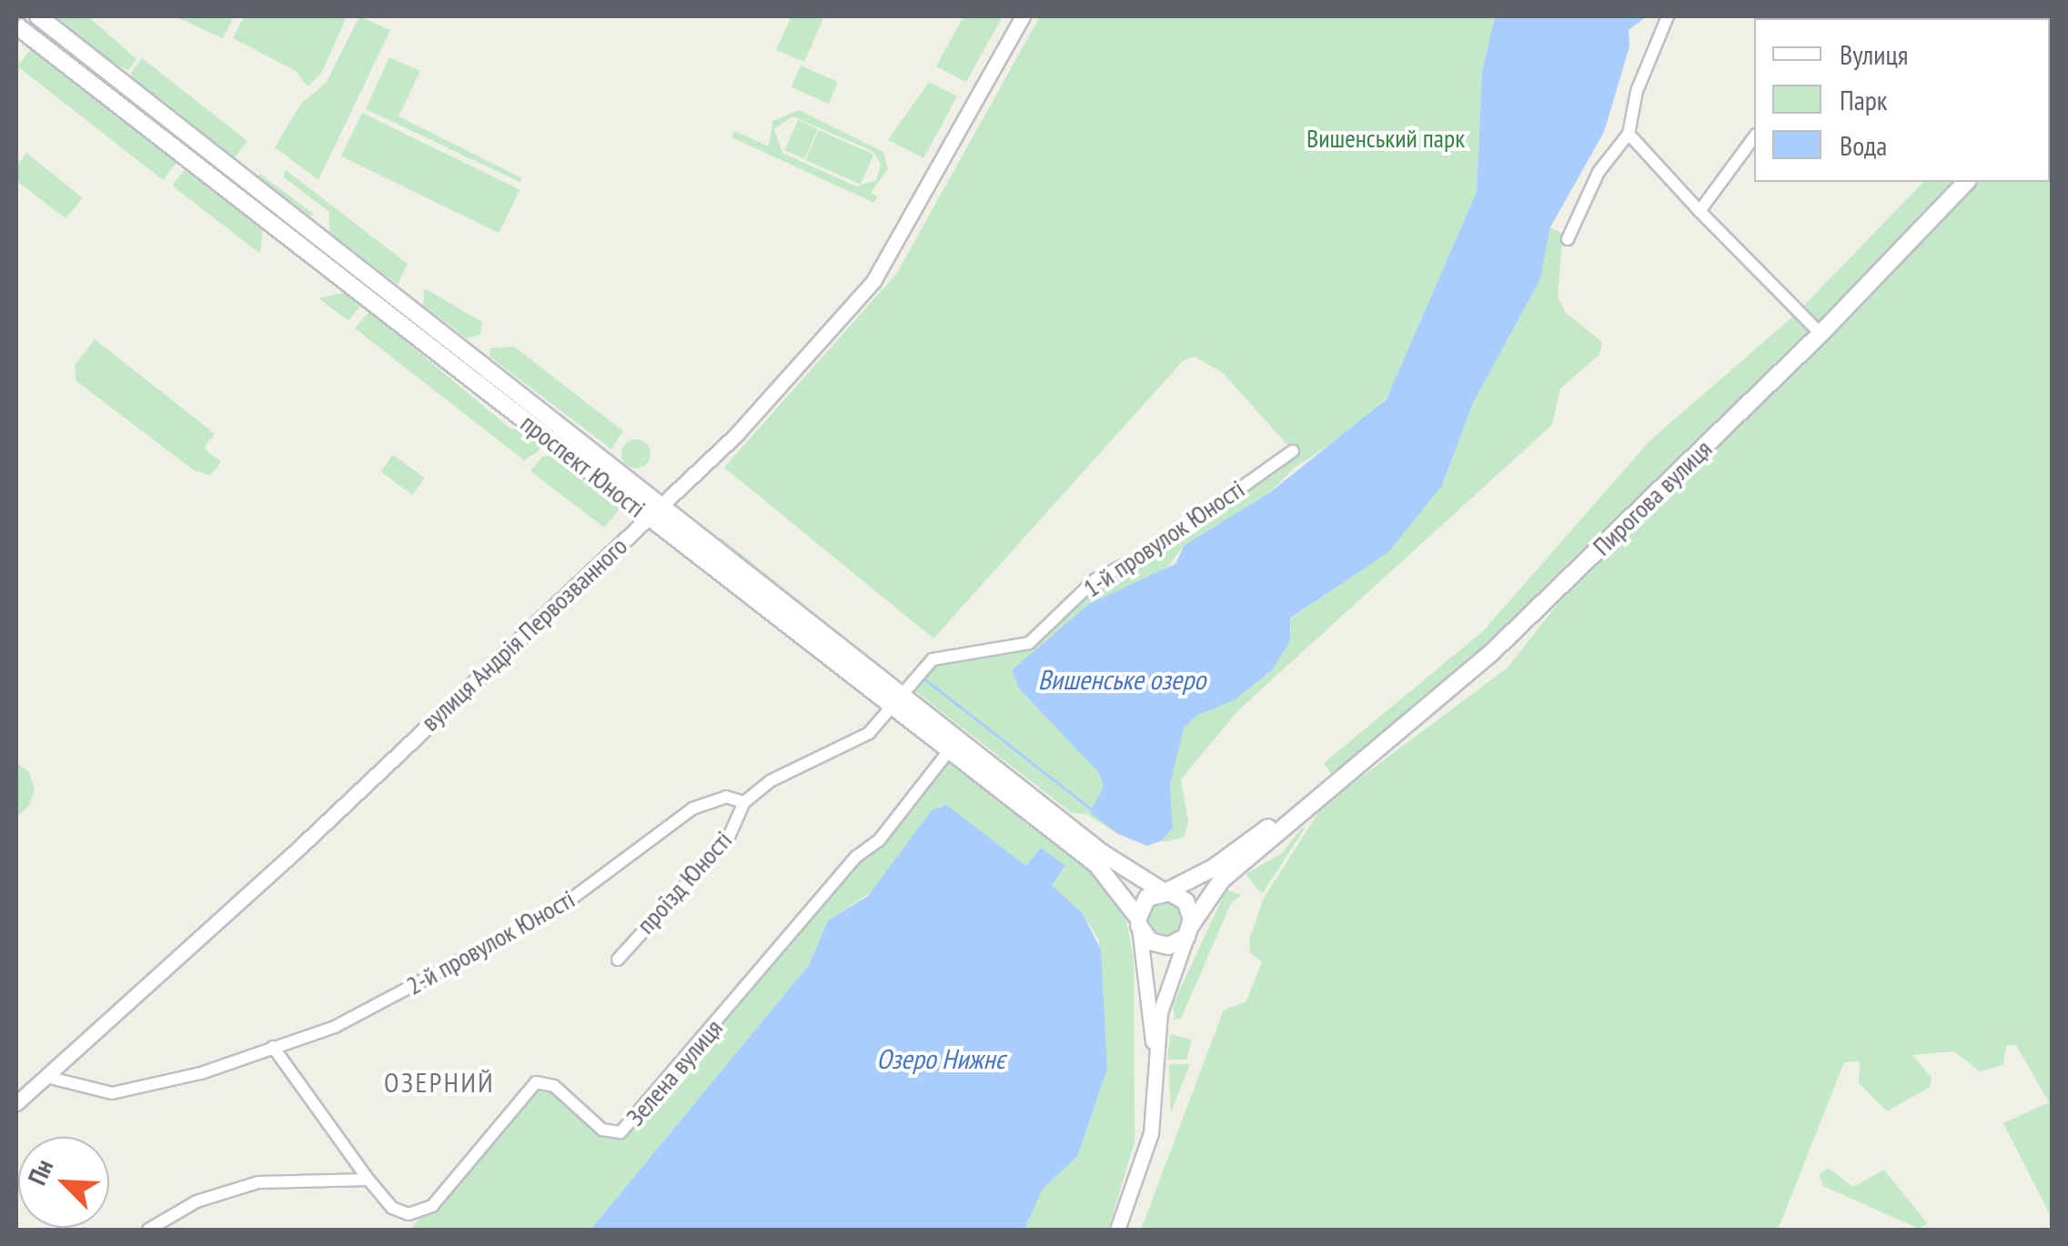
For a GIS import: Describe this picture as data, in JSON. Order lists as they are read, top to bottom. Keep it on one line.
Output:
{"streets":{"main road":["проспект Юності","Пирогова вулиця"],"street":["1-й провулок Юності","вулиця Андрія Первозванного","проїзд Юності","2-й провулок Юності","Зелена вулиця"]},"crossings":[["проспект Юності","Пирогова вулиця"],["проспект Юності","1-й провулок Юності"],["проспект Юності","вулиця Андрія Первозванного"],["проспект Юності","Зелена вулиця"],["вулиця Андрія Первозванного","2-й провулок Юності"],["проїзд Юності","2-й провулок Юності"],["2-й провулок Юності","Зелена вулиця"]],"districts":["ОЗЕРНИЙ"],"water":["Вишенське озеро","Озеро Нижнє"],"parks":["Вишенський парк"],"legend":["Вулиця","Парк","Вода"],"north":"top left"}
